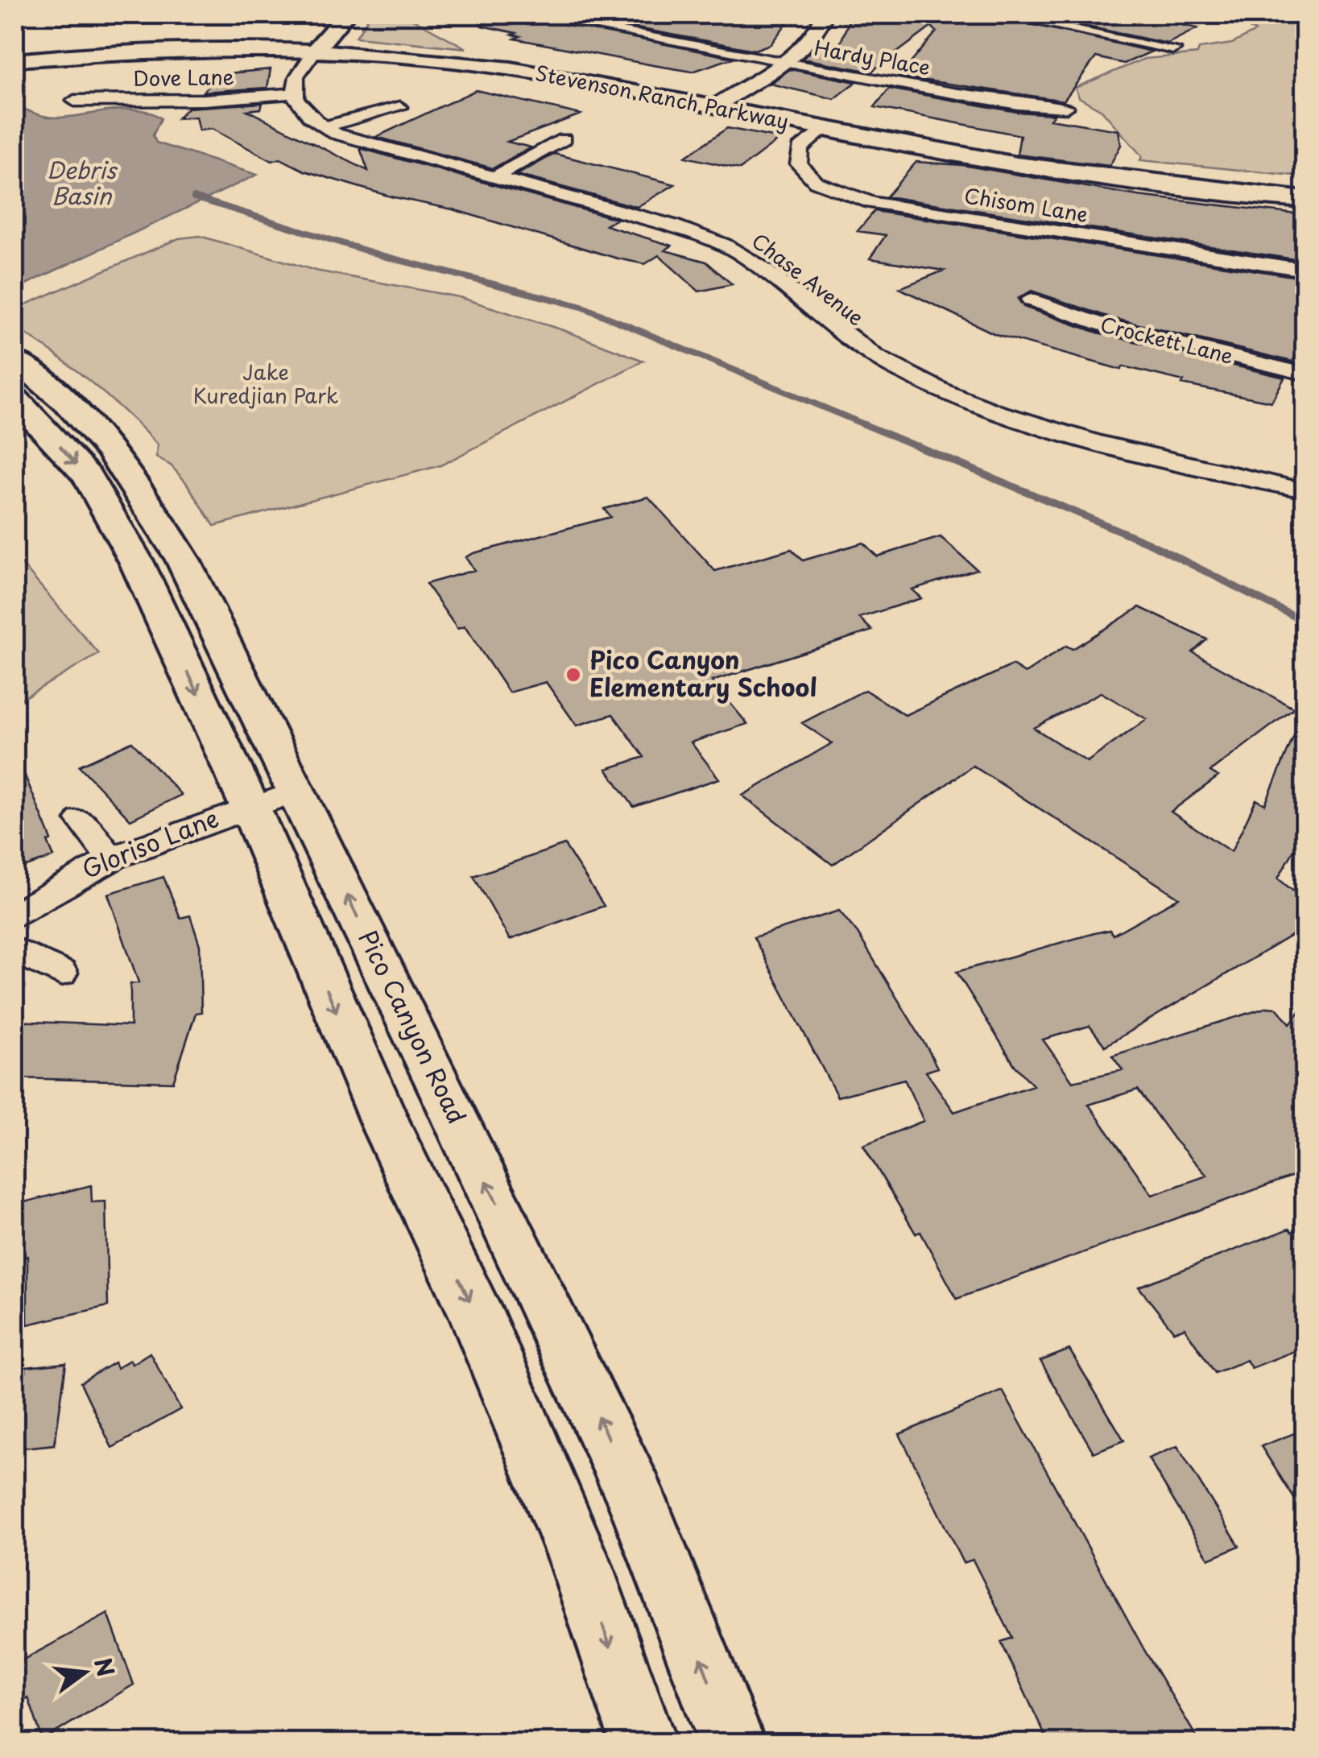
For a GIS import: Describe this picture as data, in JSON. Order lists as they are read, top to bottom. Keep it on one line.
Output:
{"streets":{"main road":["Stevenson Ranch Parkway","Pico Canyon Road"],"street":["Hardy Place","Dove Lane","Chisom Lane","Chase Avenue","Crockett Lane","Gloriso Lane"]},"crossings":[["Dove Lane","Chase Avenue"],["Stevenson Ranch Parkway","Chisom Lane"],["Gloriso Lane","Pico Canyon Road"]],"water":["Debris Basin"],"parks":["Jake Kuredjian Park"],"places":["Pico Canyon Elementary School"],"north":"right"}
